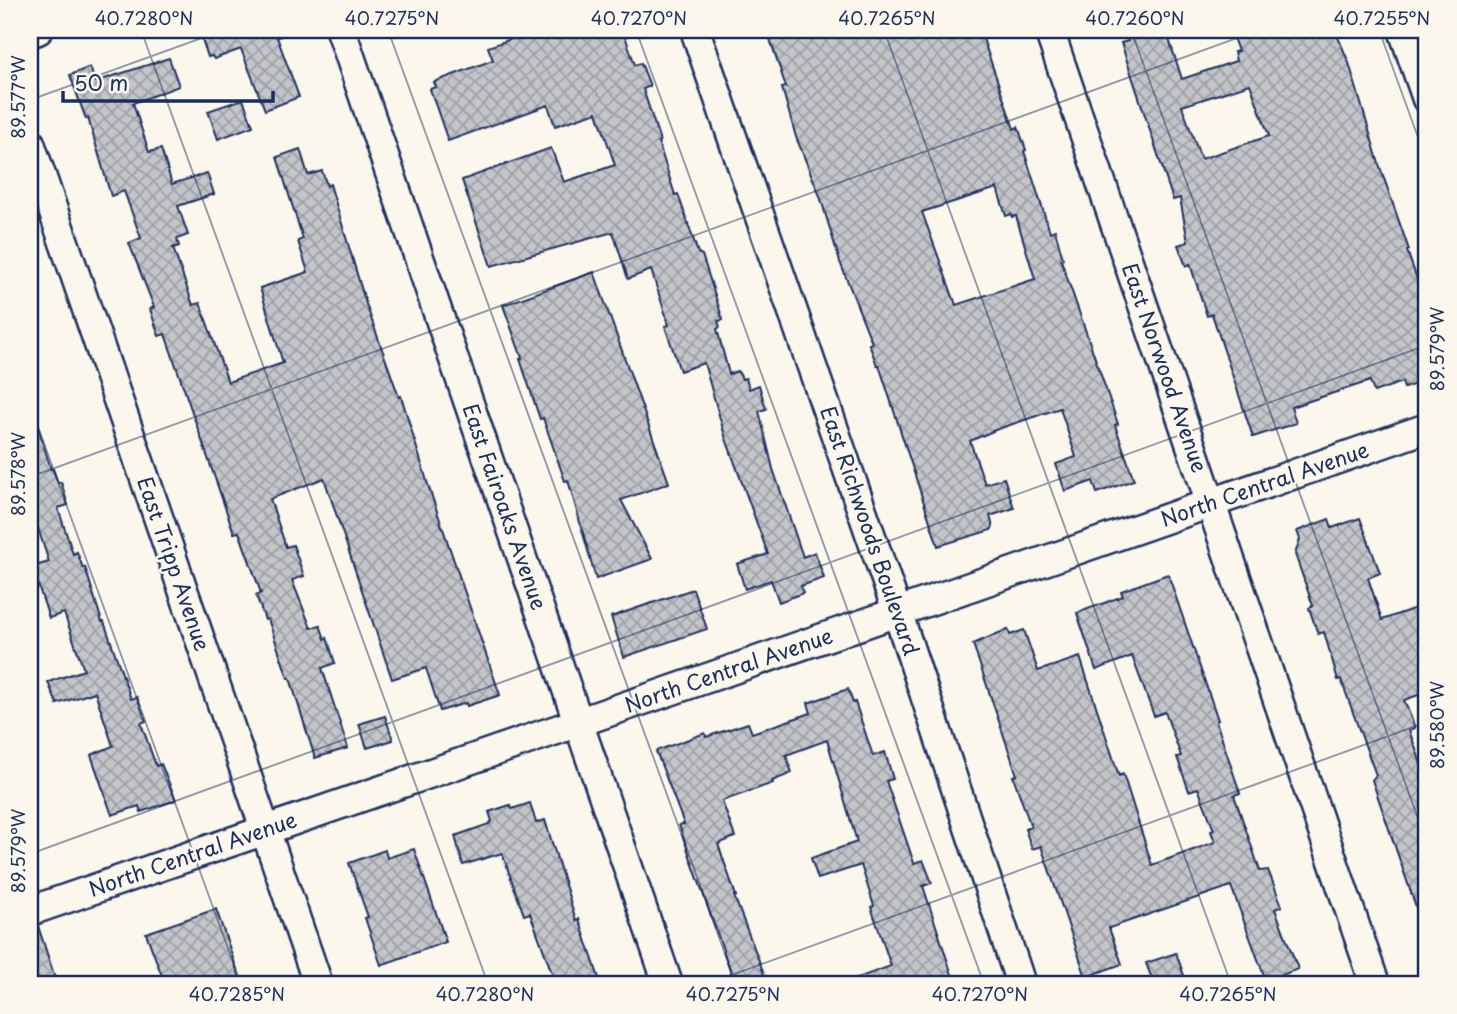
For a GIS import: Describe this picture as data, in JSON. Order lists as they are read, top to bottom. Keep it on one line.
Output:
{"streets":{"street":["East Norwood Avenue","North Central Avenue","East Fairoaks Avenue","East Richwoods Boulevard","East Tripp Avenue"]},"crossings":[["East Norwood Avenue","North Central Avenue"],["North Central Avenue","East Fairoaks Avenue"],["North Central Avenue","East Richwoods Boulevard"],["North Central Avenue","East Tripp Avenue"]],"scale_bar":"50 m","coordinates":["40.7280°N","40.7275°N","40.7270°N","40.7265°N","40.7260°N","40.7255°N","89.577°W","89.579°W","89.578°W","89.580°W","40.7285°N"]}
